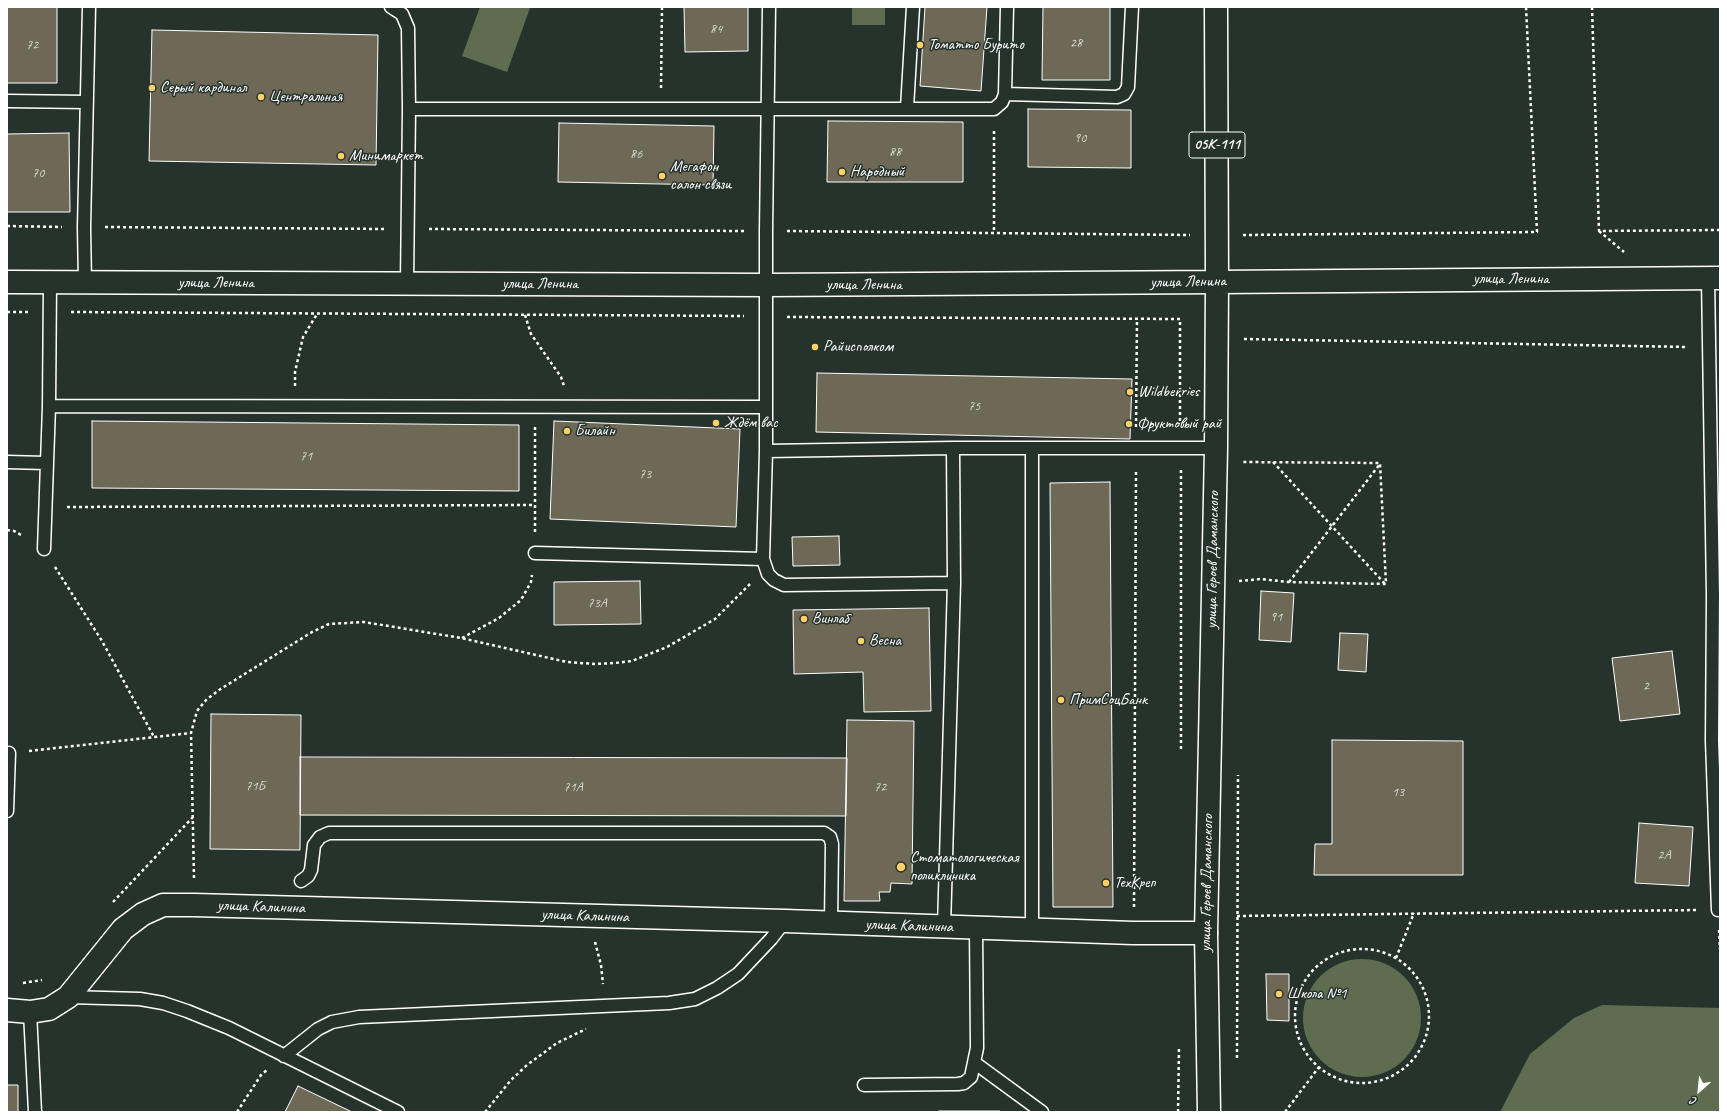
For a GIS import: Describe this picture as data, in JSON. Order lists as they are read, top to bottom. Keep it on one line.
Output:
{"streets":{"main road":["05К-111","улица Ленина","улица Героев Даманского","улица Калинина"]},"crossings":[["улица Ленина","улица Героев Даманского"],["улица Героев Даманского","улица Калинина"]],"places":["Томатто Бурито","Серый кардинал","Центральная","Минимаркет","Народный","Мегафон салон связи","Райисполком","Wildberries","Ждём вас","Фруктовый рай","Билайн","Винлаб","Весна","ПримСоцБанк","Стоматологическая поликлиника","ТехКреп","Школа №1"],"house_numbers":["84","28","72","90","88","86","70","75","71","73","73А","91","2","71Б","71А","72","13","2А"],"north":"bottom left"}
